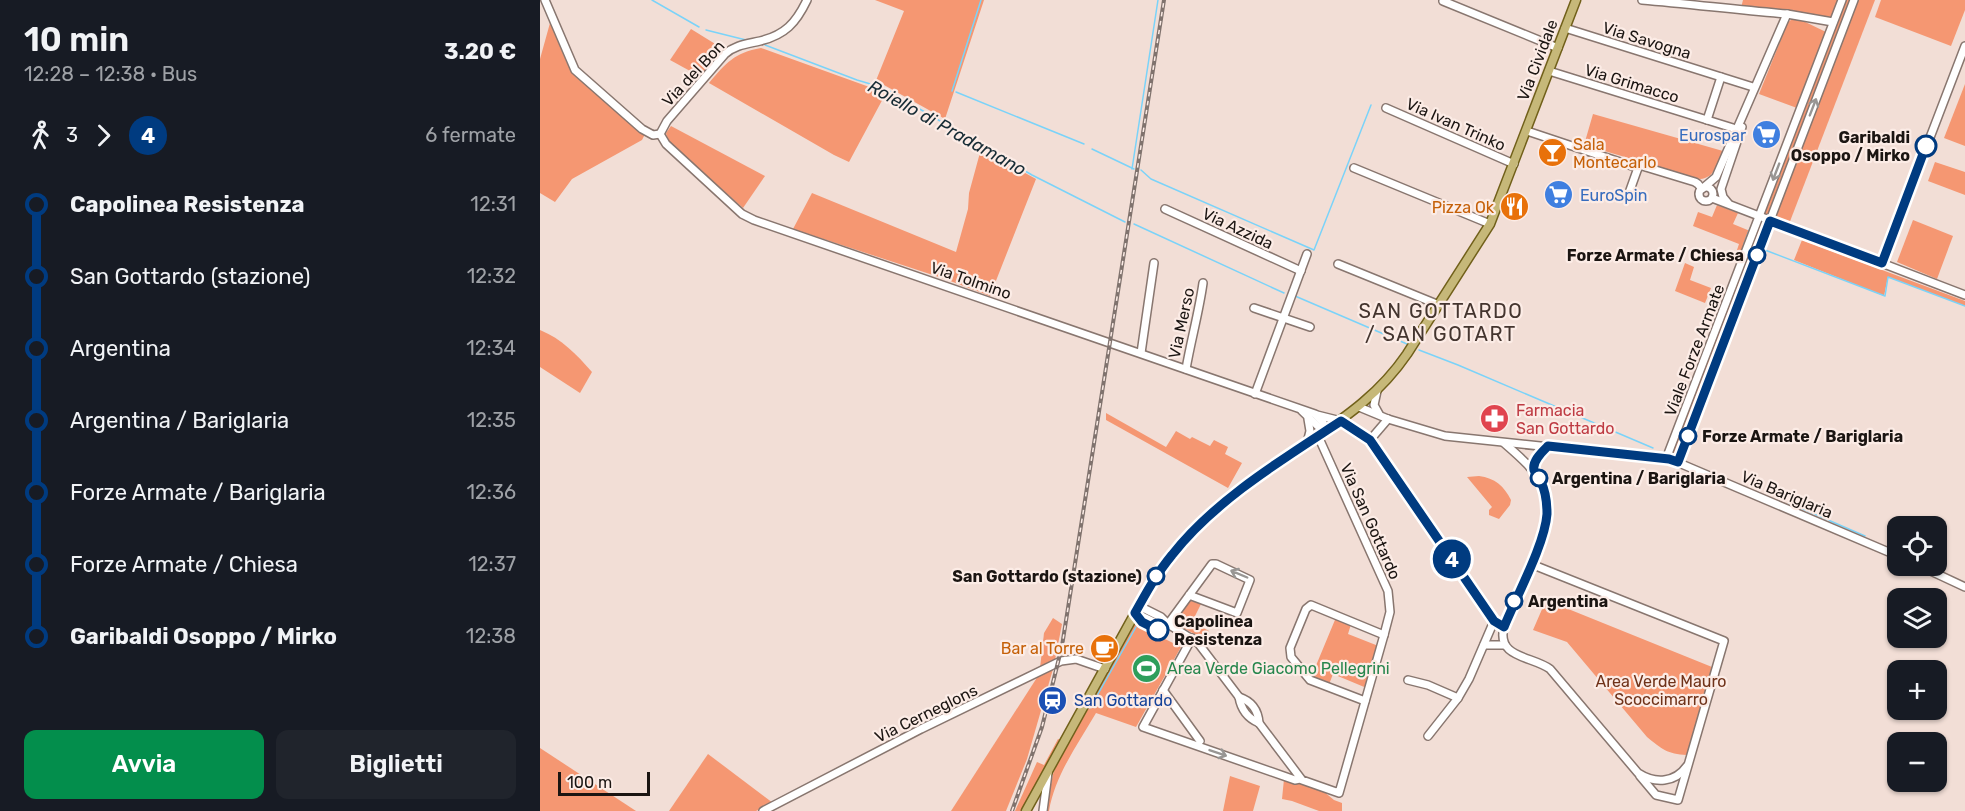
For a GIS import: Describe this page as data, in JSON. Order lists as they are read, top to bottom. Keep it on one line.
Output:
{"streets":{"main road":["Via Cividale"],"street":["Via Savogna","Via del Bon","Via Grimacco","Via Ivan Trinko","Via Azzida","Via Tolmino","Via Merso","Viale Forze Armate","Via Bariglaria","Via San Gottardo","Via Cerneglons"]},"crossings":[["Via Savogna","Via Cividale"],["Via Cividale","Via Grimacco"],["Via Cividale","Via Ivan Trinko"],["Via Cividale","Via Tolmino"],["Via Cividale","Via Bariglaria"],["Via Cividale","Via San Gottardo"],["Via Cividale","Via Cerneglons"],["Via del Bon","Via Tolmino"],["Via Tolmino","Via Merso"],["Via Tolmino","Via San Gottardo"],["Viale Forze Armate","Via Bariglaria"]],"districts":["SAN GOTTARDO / SAN GOTART"],"water":["Roiello di Pradamano"],"parks":["Area Verde Mauro Scoccimarro"],"places":{"supermarket":["Eurospar","EuroSpin"],"other":["Garibaldi Osoppo / Mirko","Forze Armate / Chiesa","Forze Armate / Bariglaria","Argentina / Bariglaria","San Gottardo (stazione)","Argentina","Capolinea Resistenza"],"bar":["Sala Montecarlo"],"restaurant":["Pizza Ok"],"pharmacy":["Farmacia San Gottardo"],"cafe":["Bar al Torre"],"sports":["Area Verde Giacomo Pellegrini"],"station":["San Gottardo"]},"lines":["bus line 4"],"scale_bar":"100 m","page":{"heading":["10 min","12:28 – 12:38 · Bus","3.20 €"],"on_map":"4","legs":["3","4","6 fermate"],"list":[{"name":"Capolinea Resistenza","value":"12:31"},{"name":"San Gottardo (stazione)","value":"12:32"},{"name":"Argentina","value":"12:34"},{"name":"Argentina / Bariglaria","value":"12:35"},{"name":"Forze Armate / Bariglaria","value":"12:36"},{"name":"Forze Armate / Chiesa","value":"12:37"},{"name":"Garibaldi Osoppo / Mirko","value":"12:38"}],"map_buttons":["+","−"],"buttons":["Avvia","Biglietti"],"scale":"100 m"}}
